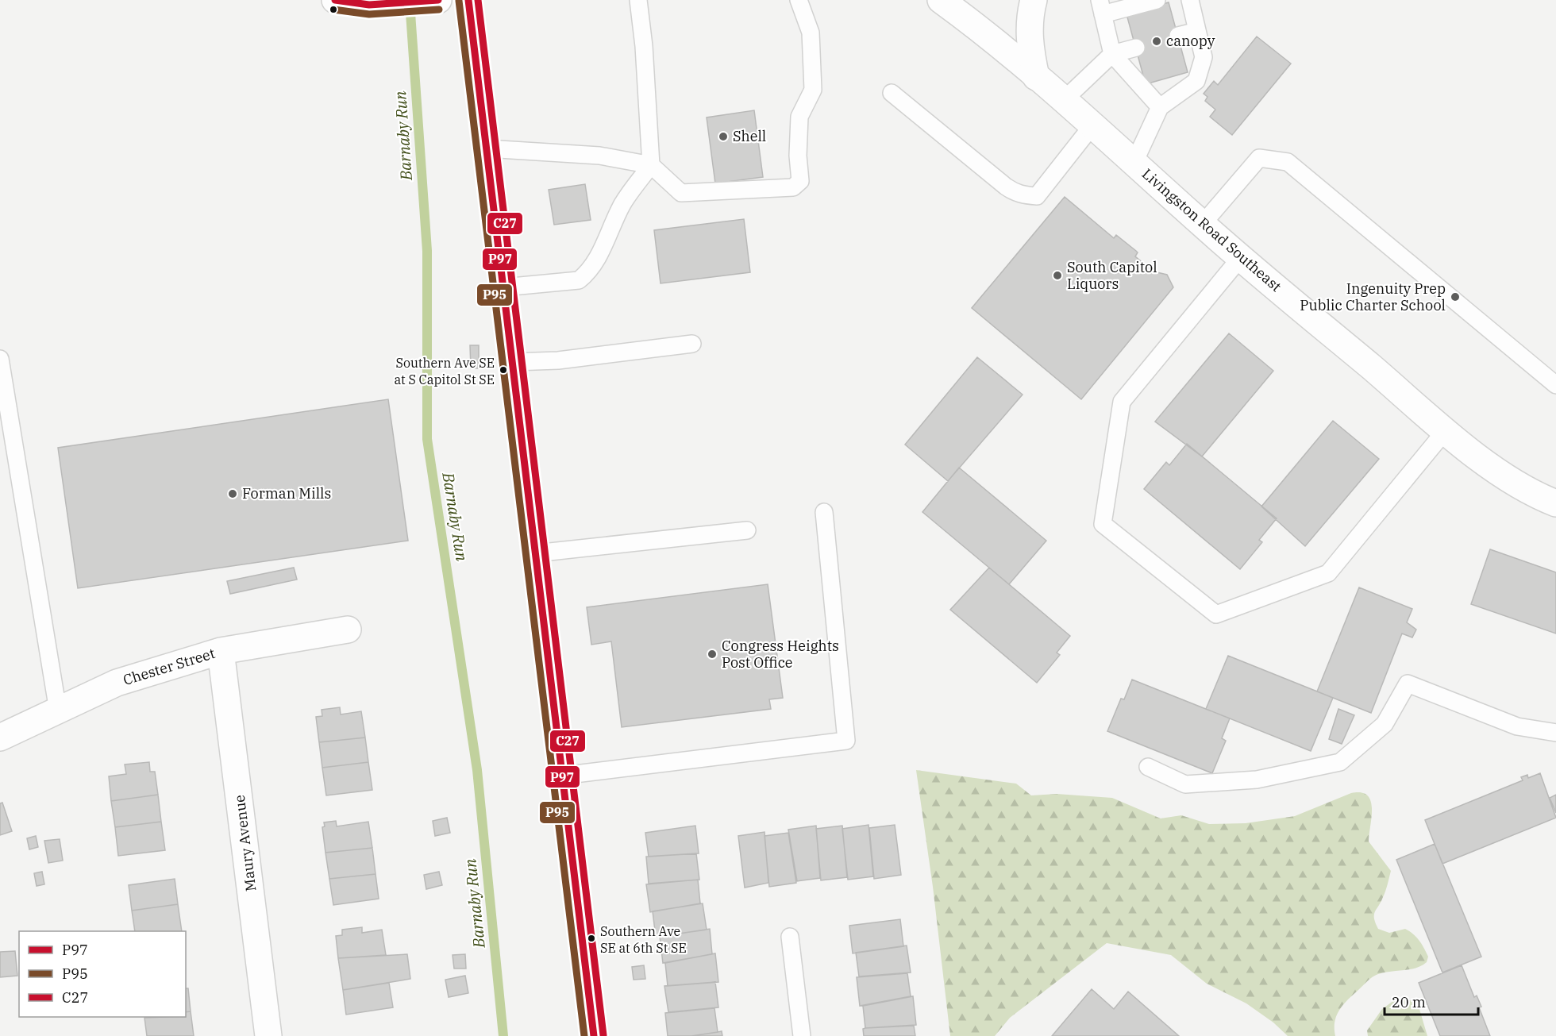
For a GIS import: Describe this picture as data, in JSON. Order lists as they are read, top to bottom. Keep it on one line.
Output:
{"streets":{"street":["Livingston Road Southeast","Chester Street","Maury Avenue"]},"crossings":[["Chester Street","Maury Avenue"]],"water":["Barnaby Run"],"places":["canopy","Shell","South Capitol Liquors","Ingenuity Prep Public Charter School","Southern Ave SE at S Capitol St SE","Forman Mills","Congress Heights Post Office","Southern Ave SE at 6th St SE"],"lines":["transit line P97","transit line C27","transit line P95"],"legend":["P97","P95","C27"],"scale_bar":"20 m"}
